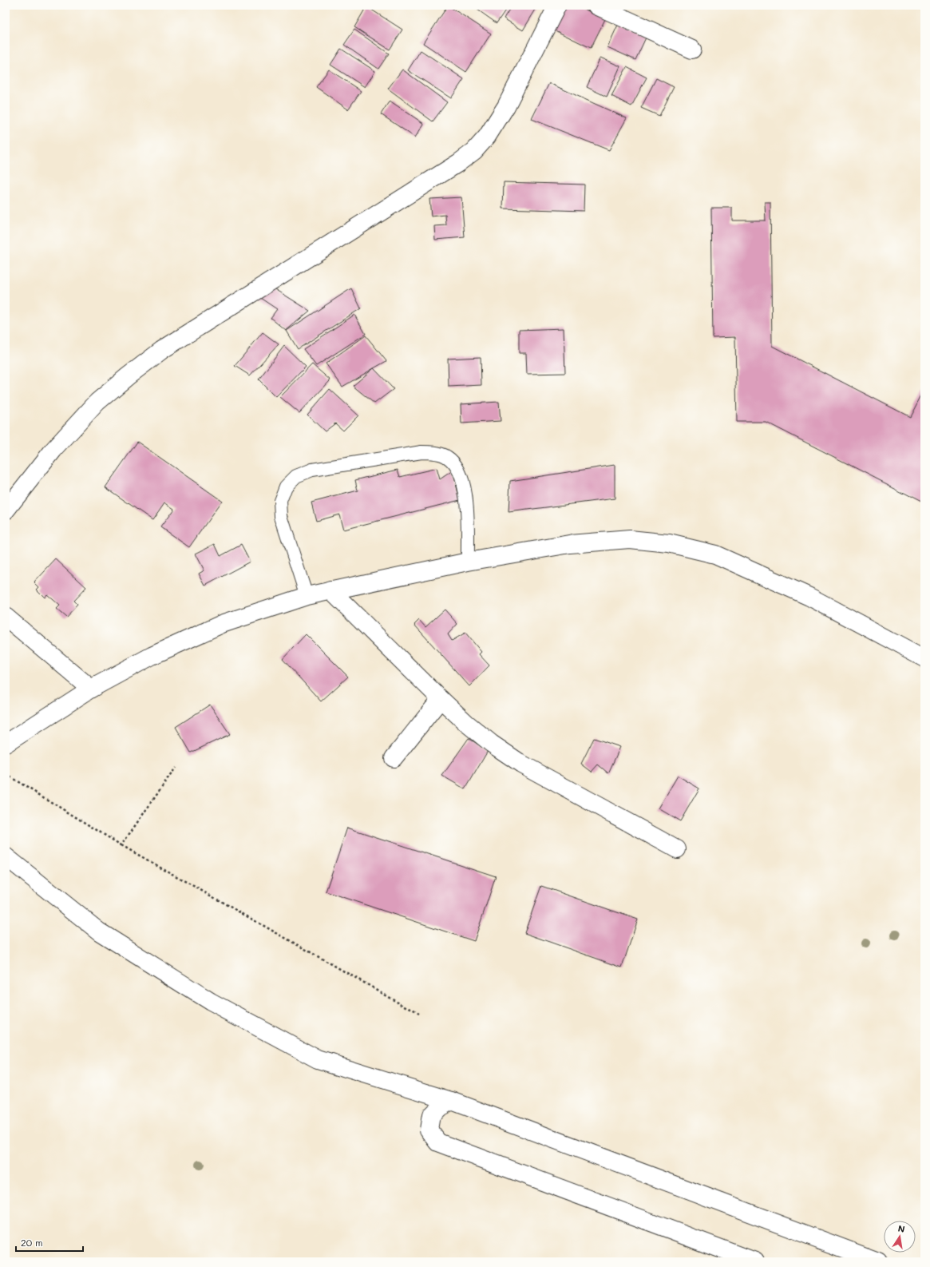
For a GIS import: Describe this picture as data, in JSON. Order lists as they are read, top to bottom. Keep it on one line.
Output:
{"scale_bar":"20 m","north":"top"}
